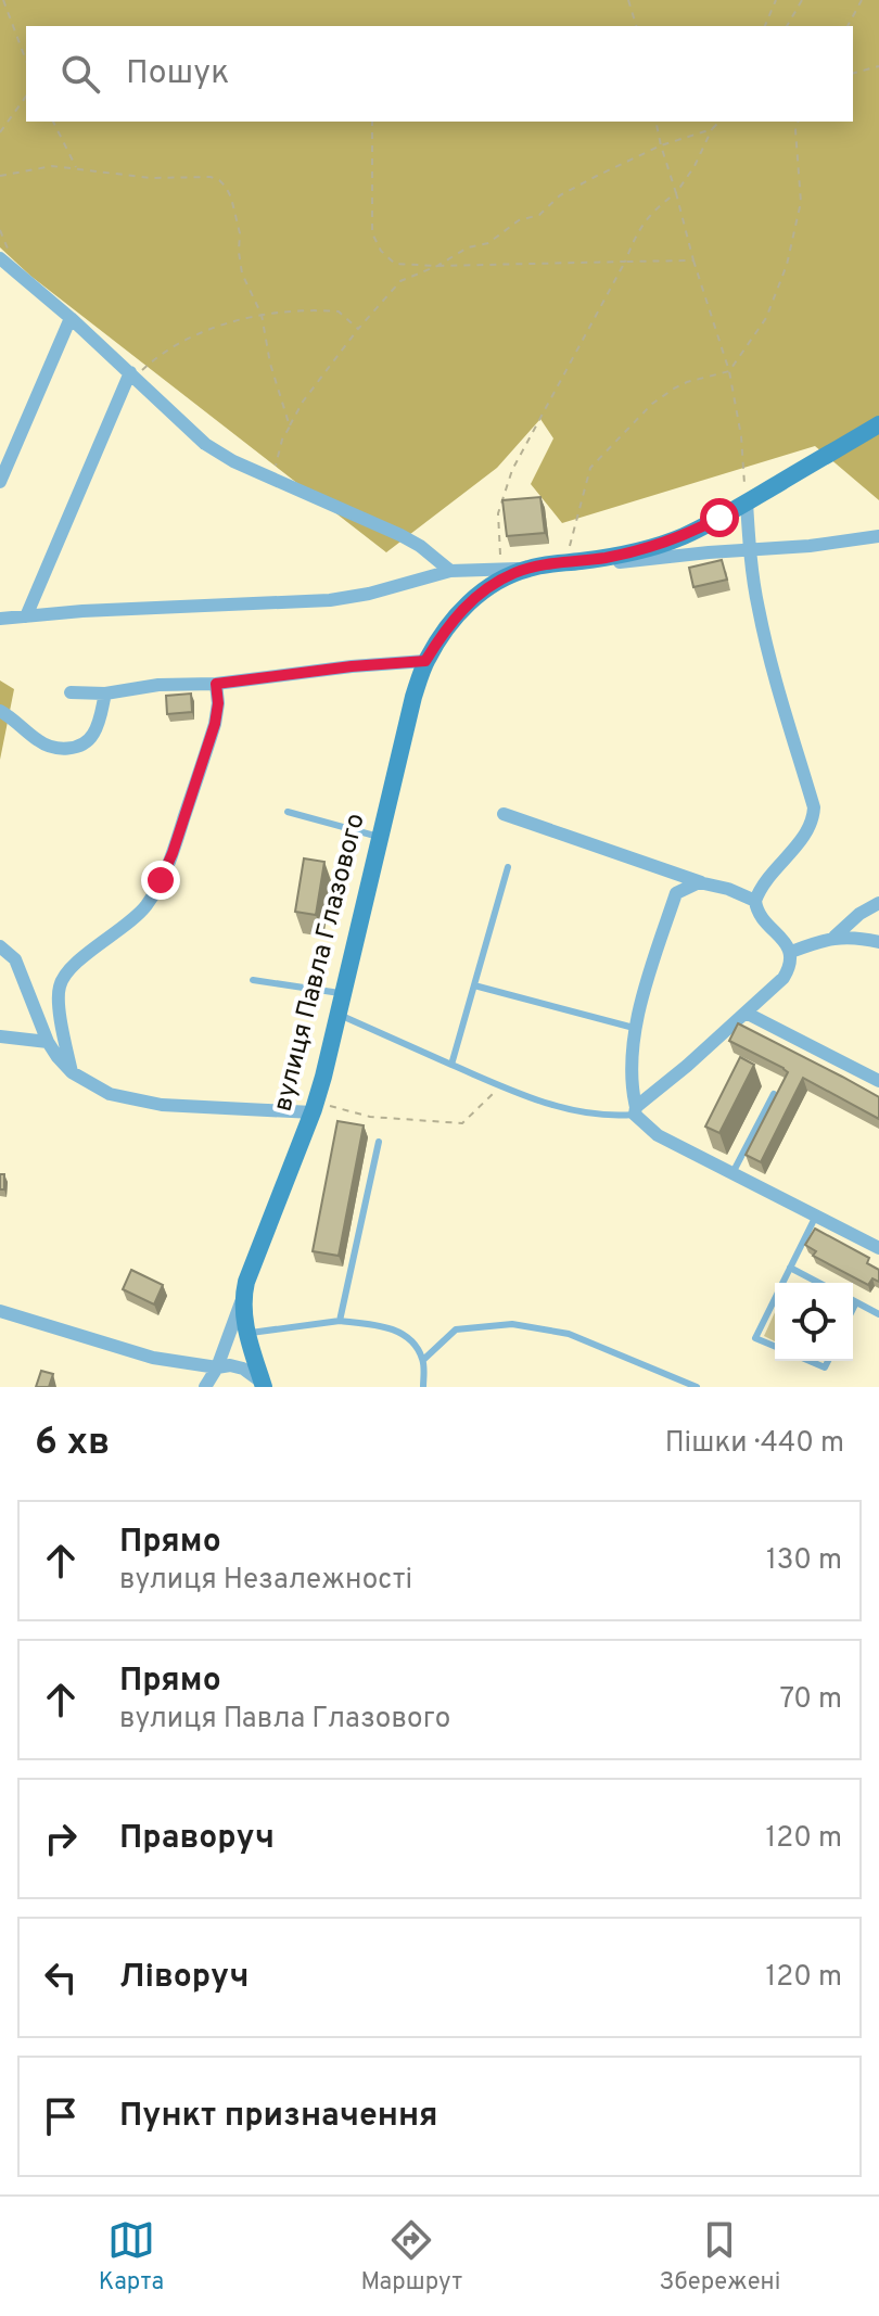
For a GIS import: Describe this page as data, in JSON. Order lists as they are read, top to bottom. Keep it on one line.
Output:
{"streets":{"main road":["вулиця Павла Глазового"]},"page":{"search":"Пошук","heading":["6 хв","Пішки · 440 m"],"list":[["Прямо","вулиця Незалежності","130 m"],["Прямо","вулиця Павла Глазового","70 m"],["Праворуч","120 m"],["Ліворуч","120 m"],"Пункт призначення"],"nav":["Карта","Маршрут","Збережені"]}}
